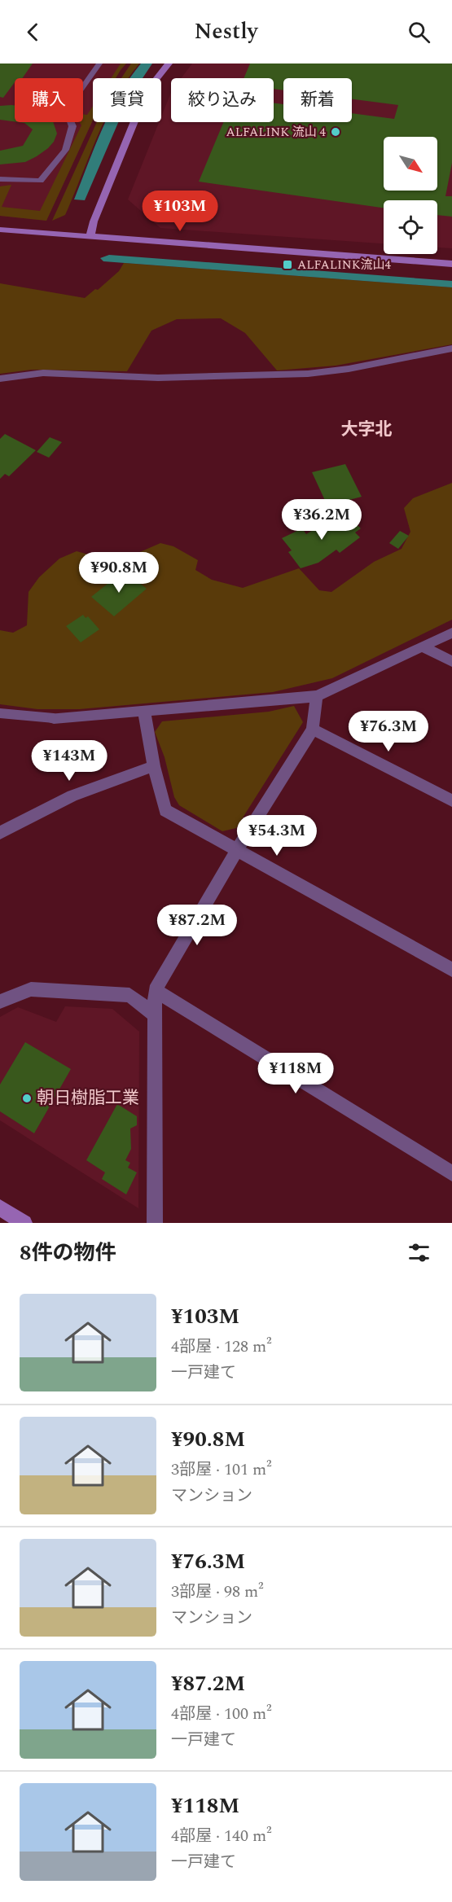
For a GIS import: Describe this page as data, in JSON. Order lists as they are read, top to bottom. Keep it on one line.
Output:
{"districts":["大字北"],"places":{"other":["ALFALINK 流山 4","朝日樹脂工業"],"transit":["ALFALINK流山4"]},"north":"bottom right","page":{"header":"Nestly","chip":["購入","賃貸","絞り込み","新着"],"price":["¥103M","¥36.2M","¥90.8M","¥76.3M","¥143M","¥54.3M","¥87.2M","¥118M"],"heading":"8件の物件","list":[{"name":"¥103M","note":"4部屋 · 128 m² · 一戸建て"},{"name":"¥90.8M","note":"3部屋 · 101 m² · マンション"},{"name":"¥76.3M","note":"3部屋 · 98 m² · マンション"},{"name":"¥87.2M","note":"4部屋 · 100 m² · 一戸建て"},{"name":"¥118M","note":"4部屋 · 140 m² · 一戸建て"}]}}
